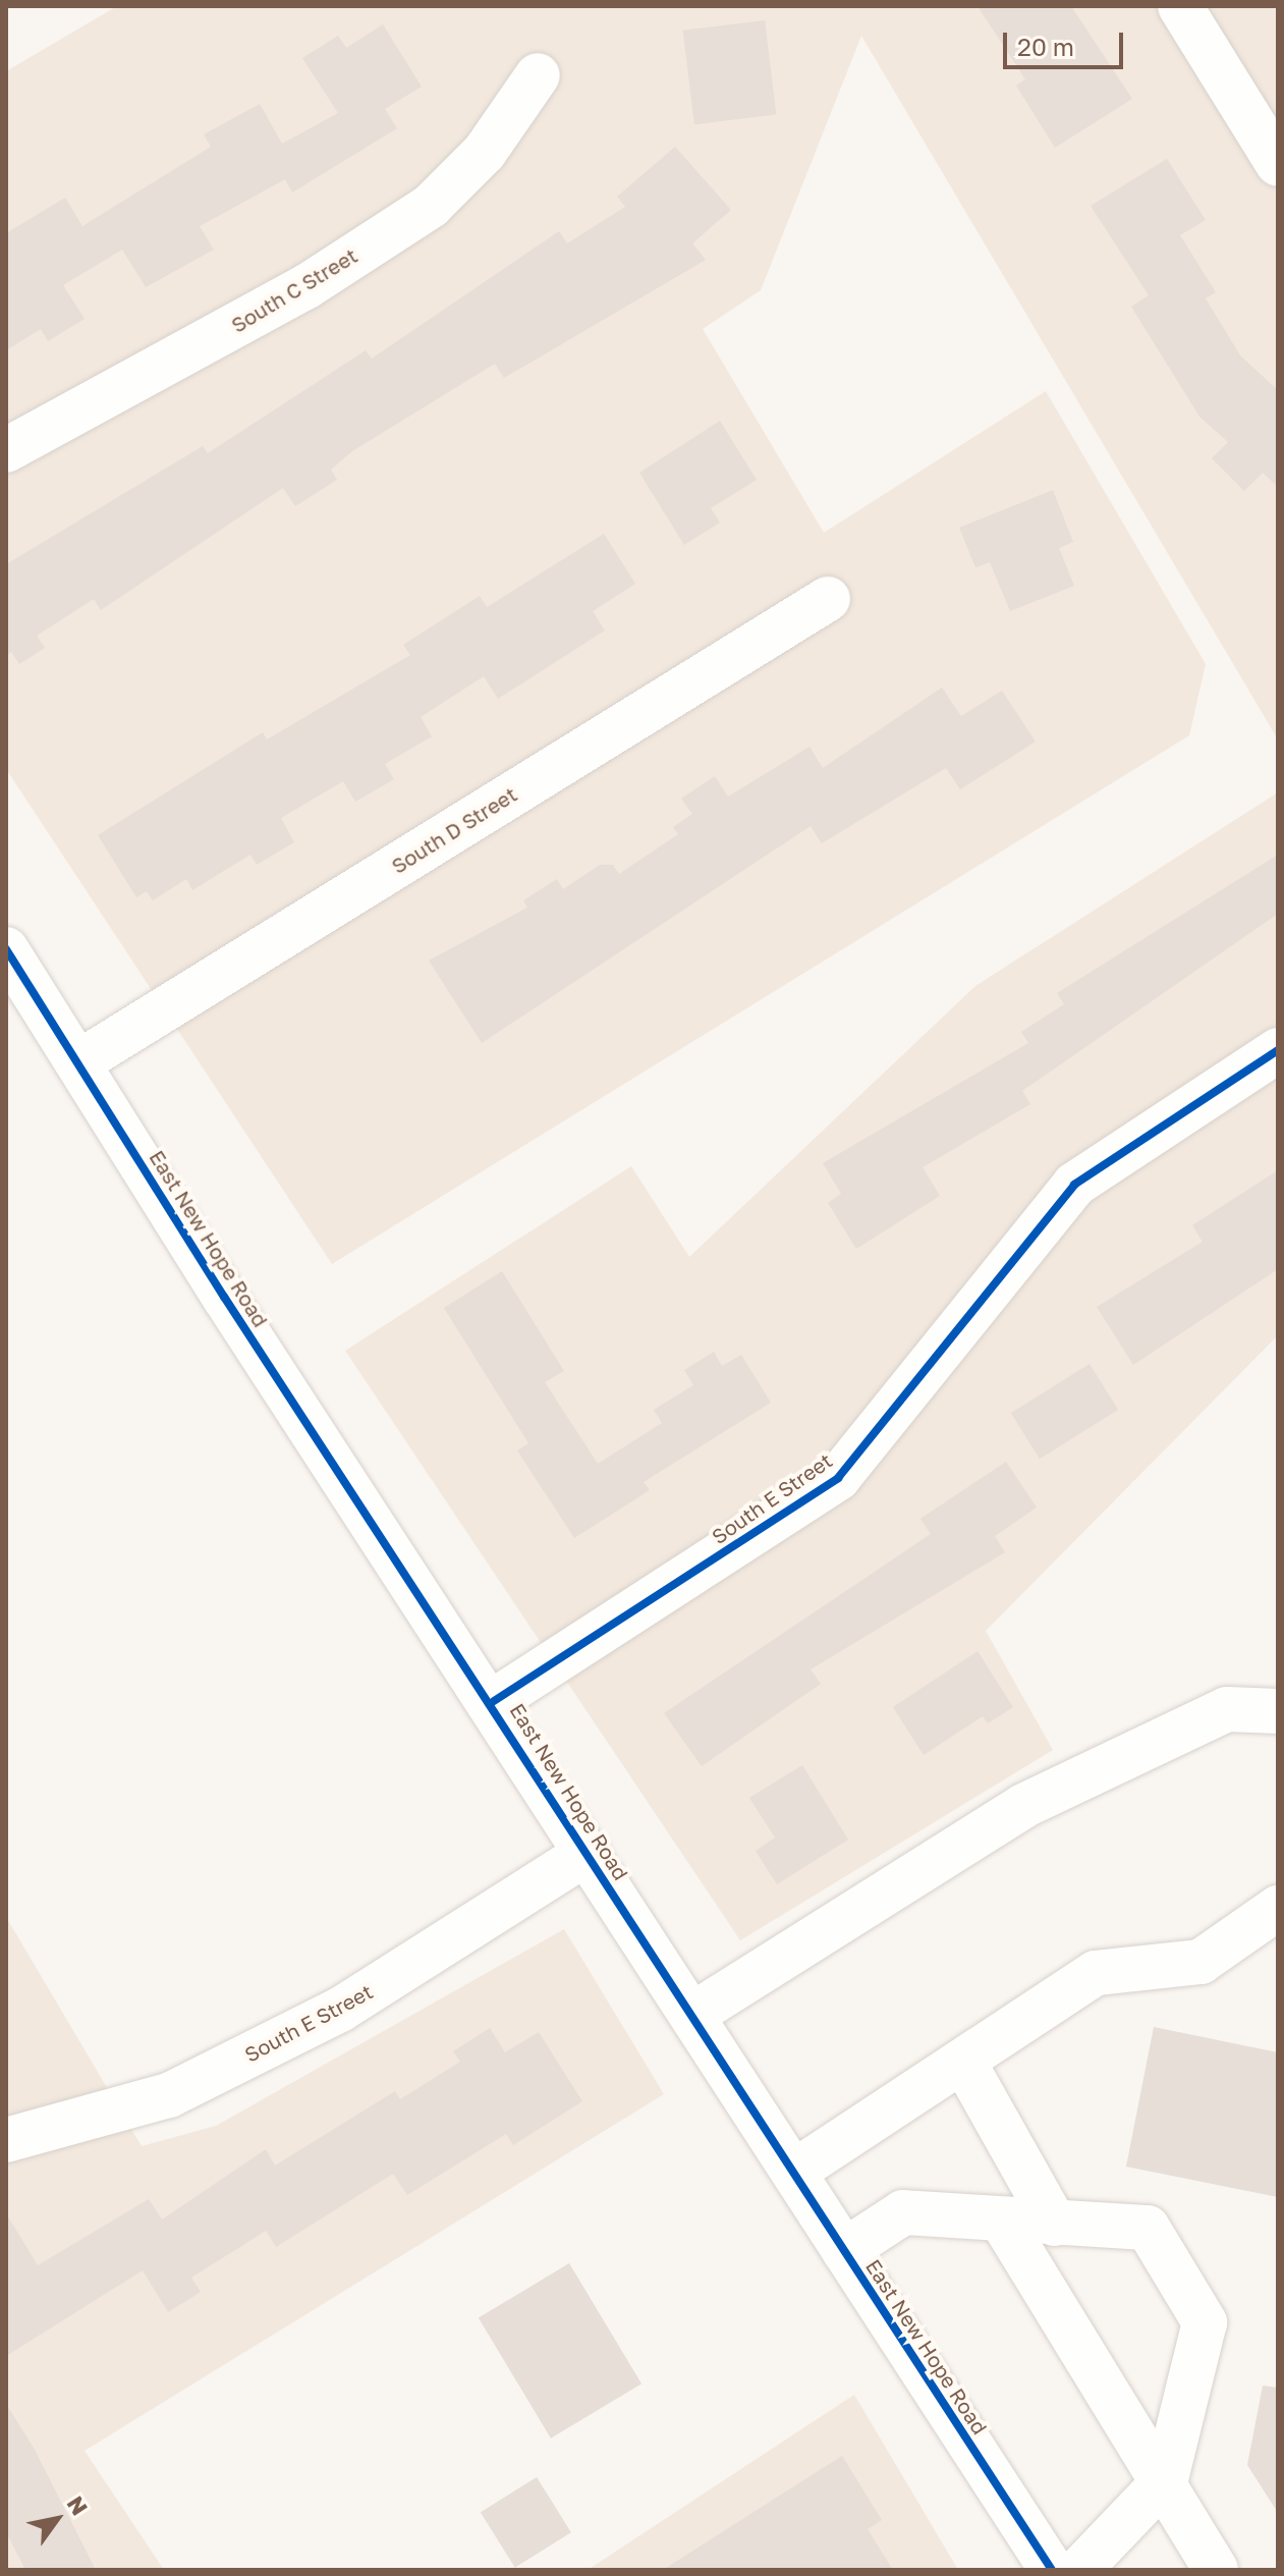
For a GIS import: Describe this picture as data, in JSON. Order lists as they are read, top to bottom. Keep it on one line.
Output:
{"streets":{"street":["South C Street","South D Street","East New Hope Road","South E Street"]},"crossings":[["South D Street","East New Hope Road"],["East New Hope Road","South E Street"]],"scale_bar":"20 m","north":"top right"}
